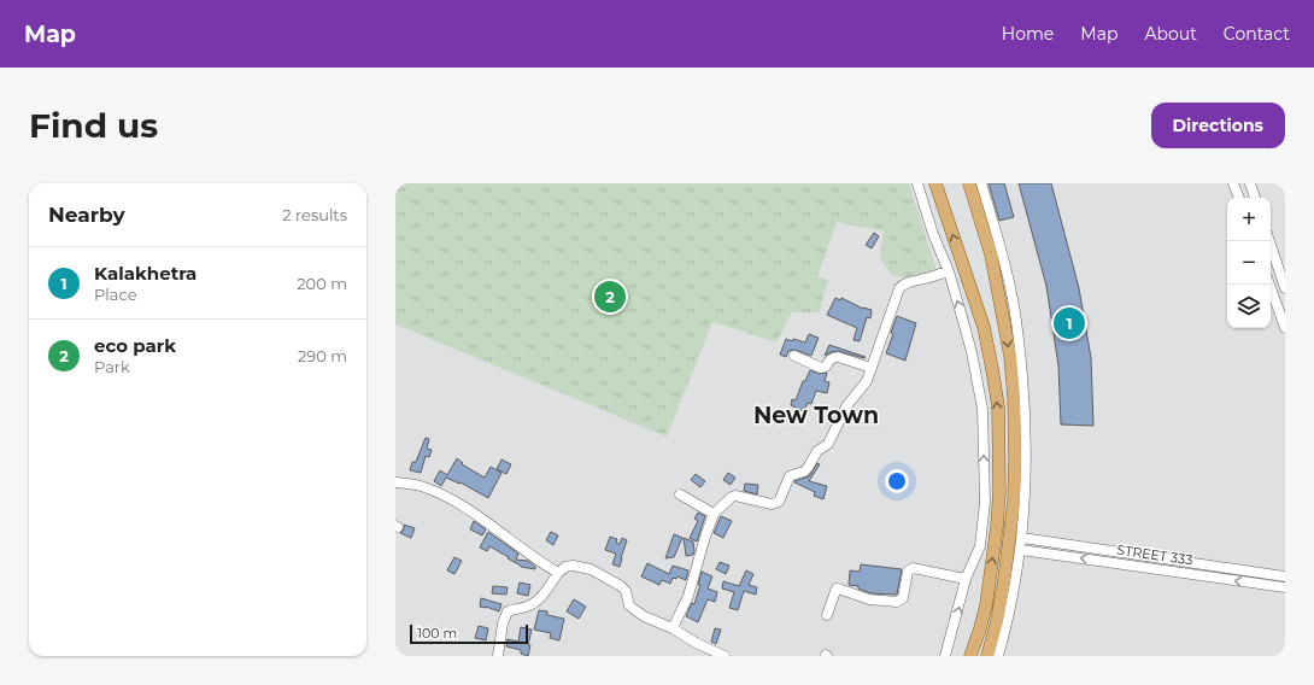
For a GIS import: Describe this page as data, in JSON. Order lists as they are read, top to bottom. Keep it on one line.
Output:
{"streets":{"street":["STREET 333"]},"districts":["New Town"],"scale_bar":"100 m","page":{"header":"Map","nav":["Home","Map","About","Contact"],"buttons":"Directions","title":"Find us","heading":["Nearby","2 results"],"map_buttons":["+","−"],"list":[{"mark":"1","name":"Kalakhetra","note":"Place","value":"200 m"},{"mark":"2","name":"eco park","note":"Park","value":"290 m"}],"pins":["2","1"],"scale":"100 m"}}
